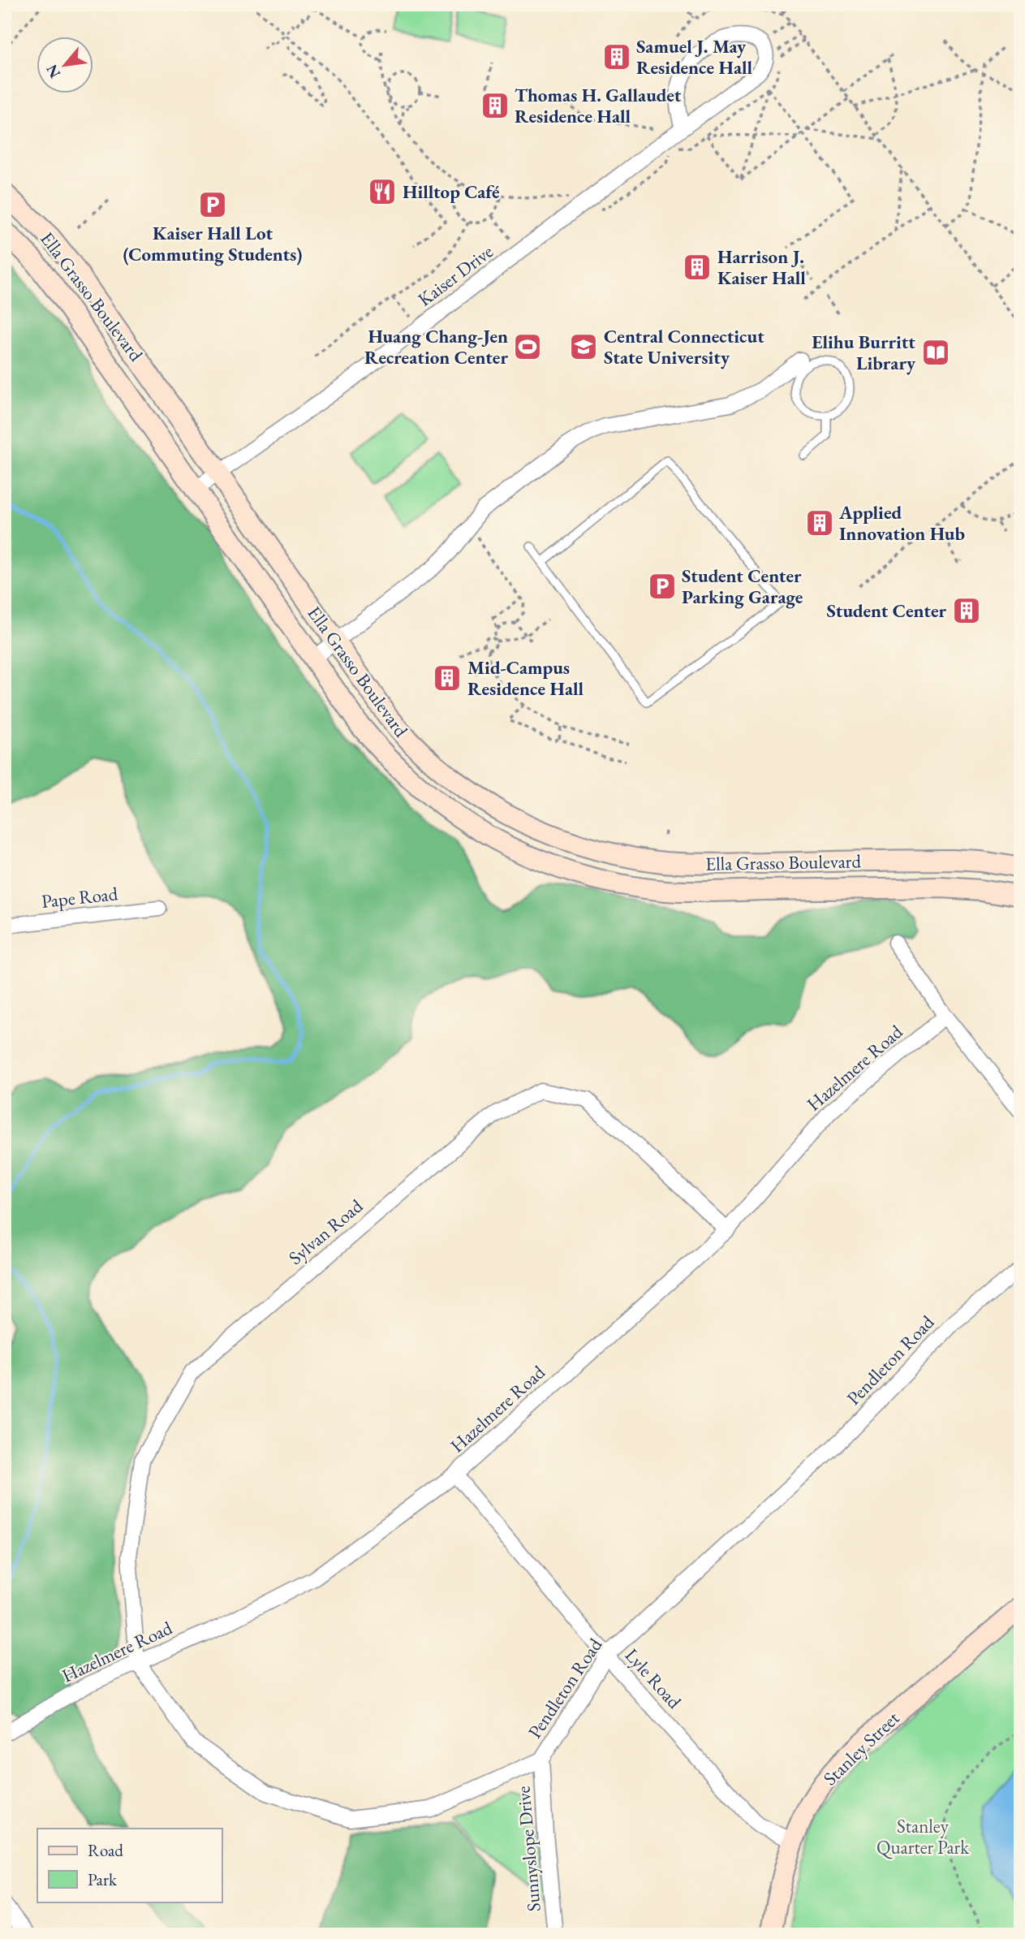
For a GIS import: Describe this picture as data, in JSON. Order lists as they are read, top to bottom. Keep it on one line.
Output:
{"streets":{"main road":["Ella Grasso Boulevard","Stanley Street"],"street":["Kaiser Drive","Pape Road","Hazelmere Road","Sylvan Road","Pendleton Road","Lyle Road","Sunnyslope Drive"]},"crossings":[["Kaiser Drive","Ella Grasso Boulevard"],["Hazelmere Road","Sylvan Road"],["Hazelmere Road","Pendleton Road"],["Hazelmere Road","Lyle Road"],["Sylvan Road","Pendleton Road"],["Pendleton Road","Lyle Road"],["Pendleton Road","Sunnyslope Drive"],["Lyle Road","Stanley Street"]],"parks":["Stanley Quarter Park"],"places":{"building":["Samuel J. May Residence Hall","Thomas H. Gallaudet Residence Hall","Harrison J. Kaiser Hall","Applied Innovation Hub","Student Center","Mid-Campus Residence Hall"],"restaurant":["Hilltop Café"],"parking":["Kaiser Hall Lot (Commuting Students)","Student Center Parking Garage"],"sports":["Huang Chang-Jen Recreation Center"],"school or university":["Central Connecticut State University"],"library":["Elihu Burritt Library"]},"legend":["Road","Park"],"north":"bottom left"}
